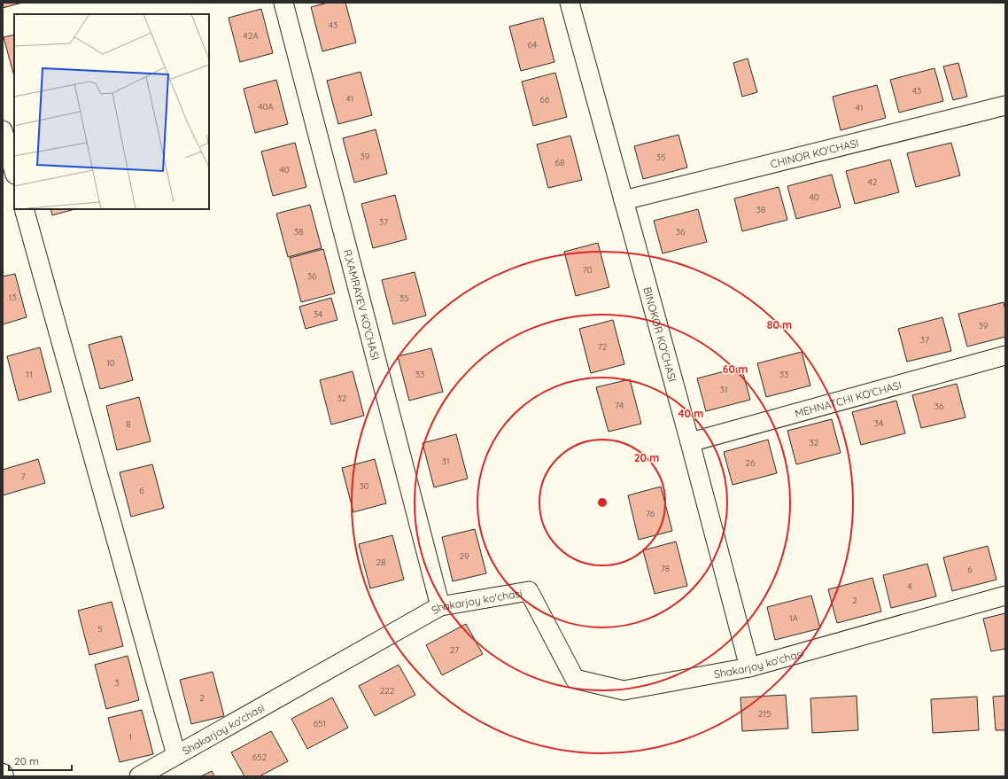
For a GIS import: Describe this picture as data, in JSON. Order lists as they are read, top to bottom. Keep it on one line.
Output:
{"streets":{"street":["CHINOR KO'CHASI","R.XAMRAYEV KO'CHASI","BINOKOR KO'CHASI","MEHNATCHI KO'CHASI","Shakarjoy ko'chasi"]},"crossings":[["CHINOR KO'CHASI","BINOKOR KO'CHASI"],["R.XAMRAYEV KO'CHASI","Shakarjoy ko'chasi"],["BINOKOR KO'CHASI","MEHNATCHI KO'CHASI"],["BINOKOR KO'CHASI","Shakarjoy ko'chasi"]],"house_numbers":["43","42A","64","43","41","66","40A","41","39","35","68","40","42","40","38","37","38","36","70","36","13","35","34","39","37","72","10","11","33","33","31","32","74","36","34","8","32","31","26","7","30","6","76","29","28","78","6","4","2","1A","5","27","3","222","2","215","651","1","652"],"scale_bar":"20 m","rings":["80 m","60 m","40 m","20 m"]}
